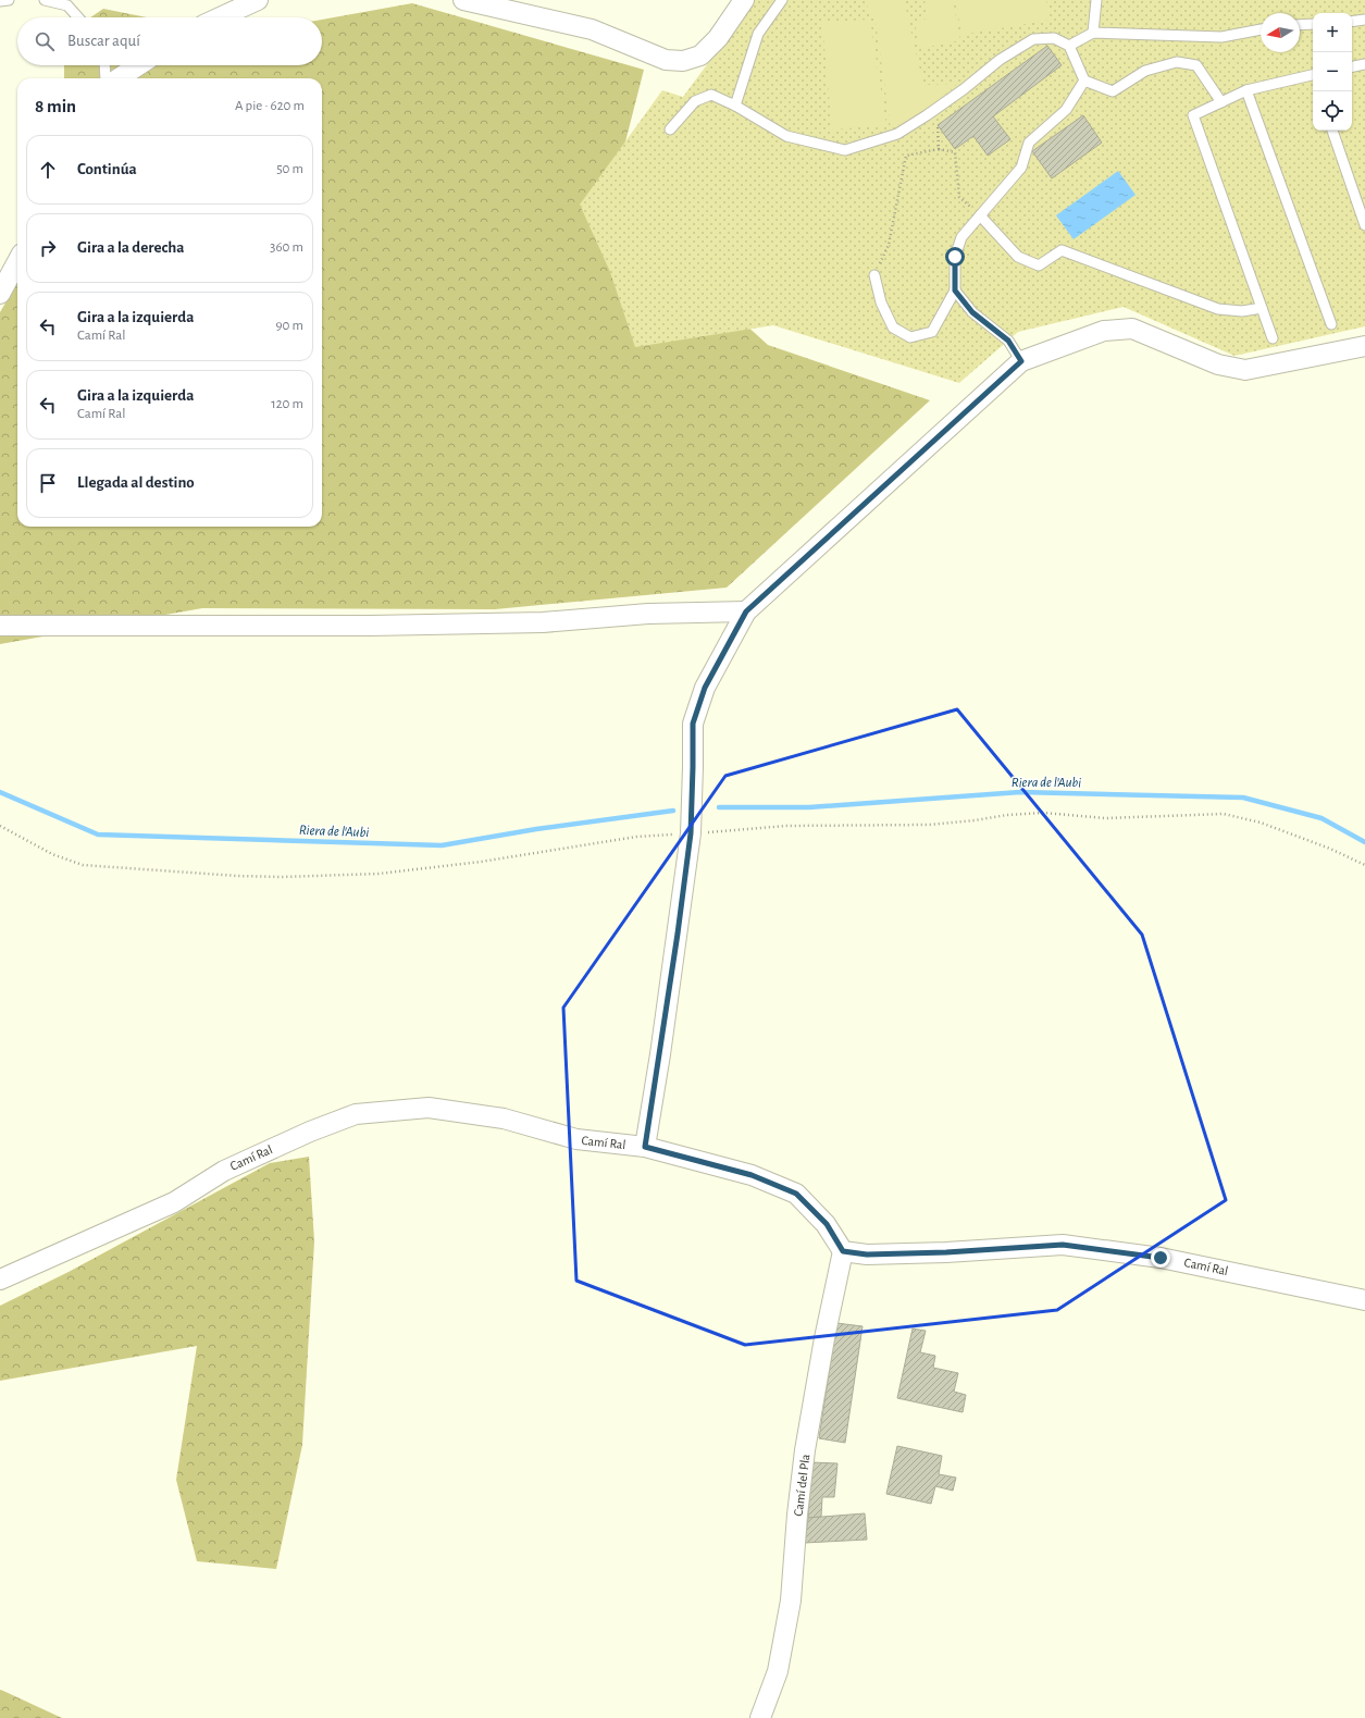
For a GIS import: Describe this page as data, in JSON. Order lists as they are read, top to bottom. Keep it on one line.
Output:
{"streets":{"street":["Camí Ral","Camí del Pla"]},"crossings":[["Camí Ral","Camí del Pla"]],"water":["Riera de l'Aubi"],"north":"left","page":{"map_buttons":["+","−"],"search":"Buscar aquí","heading":["8 min","A pie · 620 m"],"list":[["Continúa","50 m"],["Gira a la derecha","360 m"],["Gira a la izquierda","Camí Ral","90 m"],["Gira a la izquierda","Camí Ral","120 m"],"Llegada al destino"]}}
